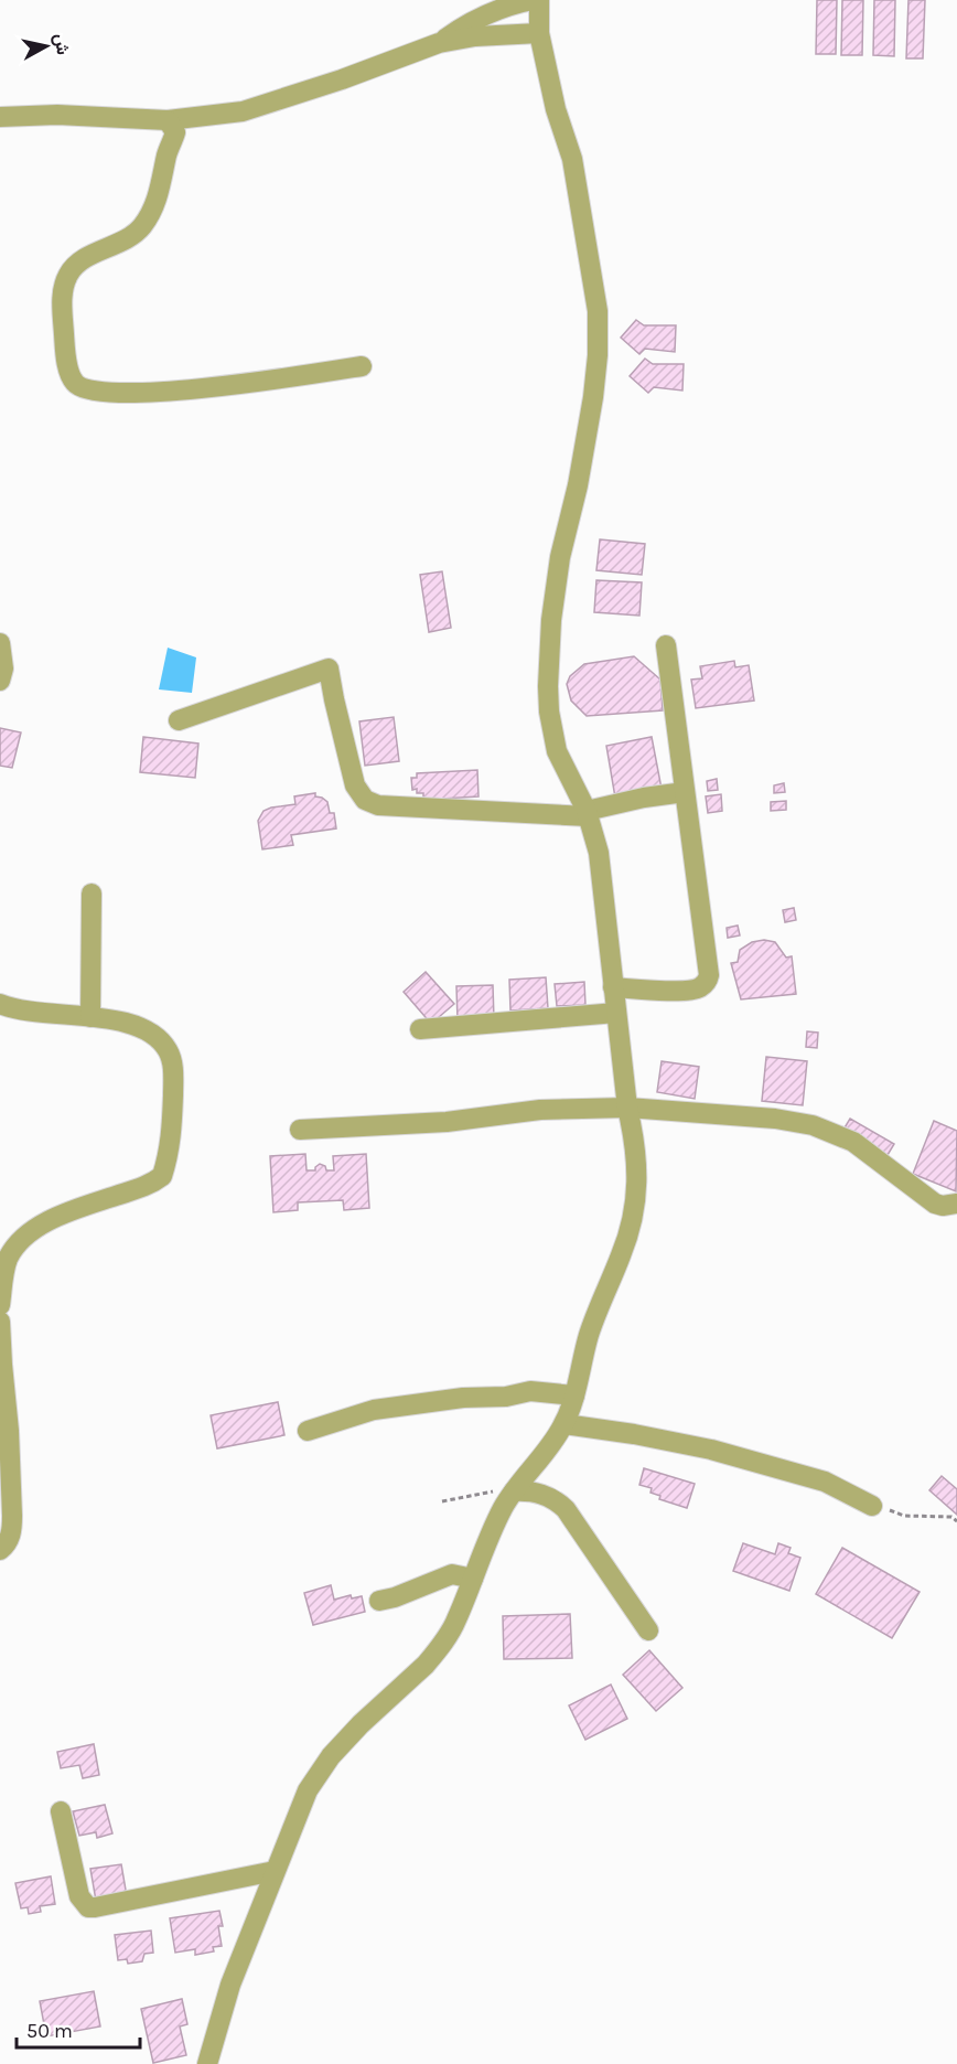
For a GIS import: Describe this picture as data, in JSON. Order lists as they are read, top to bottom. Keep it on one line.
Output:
{"scale_bar":"50 m","north":"right"}
